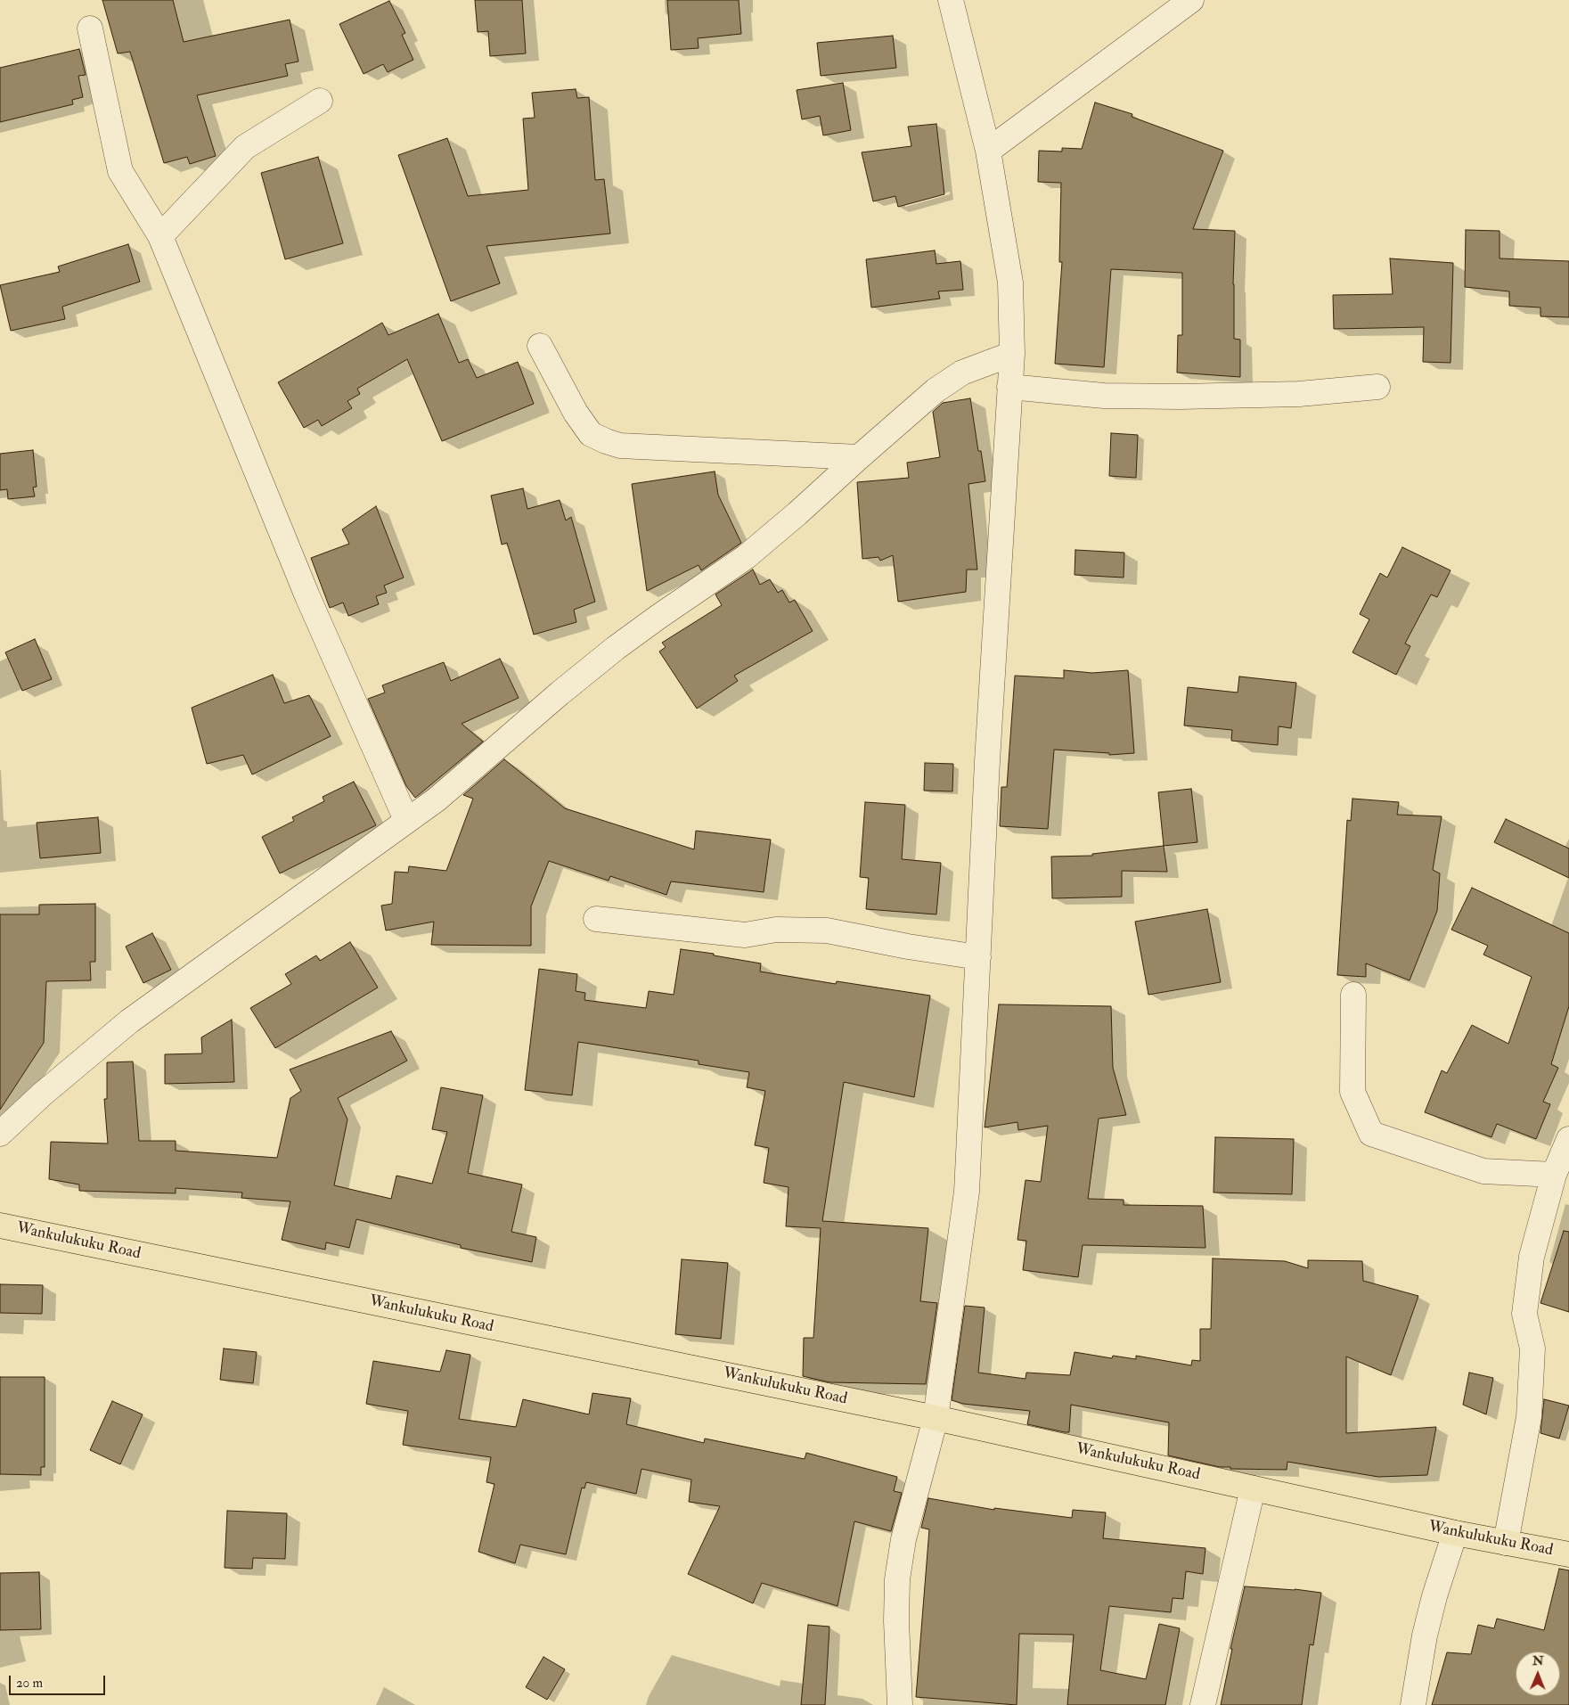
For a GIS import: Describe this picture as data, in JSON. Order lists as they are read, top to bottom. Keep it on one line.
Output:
{"streets":{"main road":["Wankulukuku Road"]},"scale_bar":"20 m","north":"top"}
